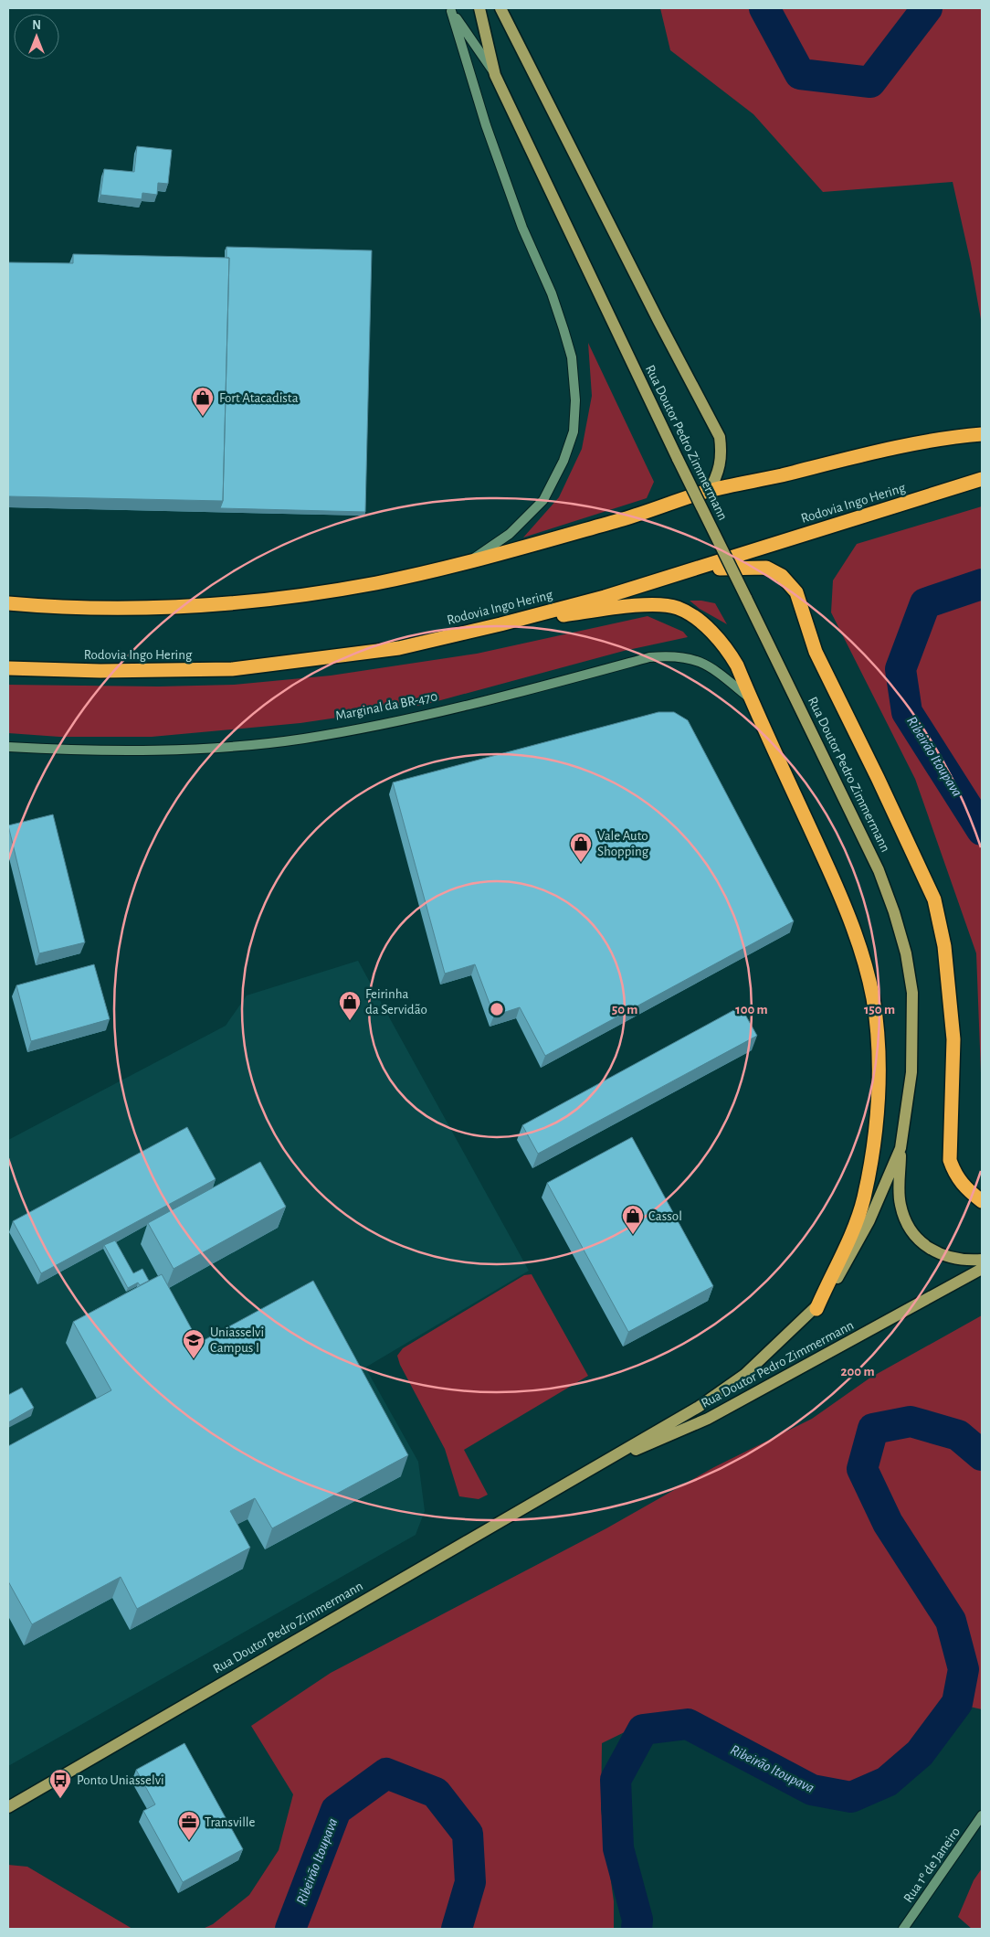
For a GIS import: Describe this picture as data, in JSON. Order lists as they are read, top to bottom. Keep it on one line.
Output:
{"streets":{"highway":["Rodovia Ingo Hering"],"main road":["Rua Doutor Pedro Zimmermann"],"street":["Marginal da BR-470","Rua 1º de Janeiro"]},"water":["Ribeirão Itoupava"],"places":{"shop":["Fort Atacadista","Vale Auto Shopping","Feirinha da Servidão","Cassol"],"school or university":["Uniasselvi Campus I"],"bus stop":["Ponto Uniasselvi"],"office":["Transville"]},"north":"top","rings":["50 m","100 m","150 m","200 m"]}
